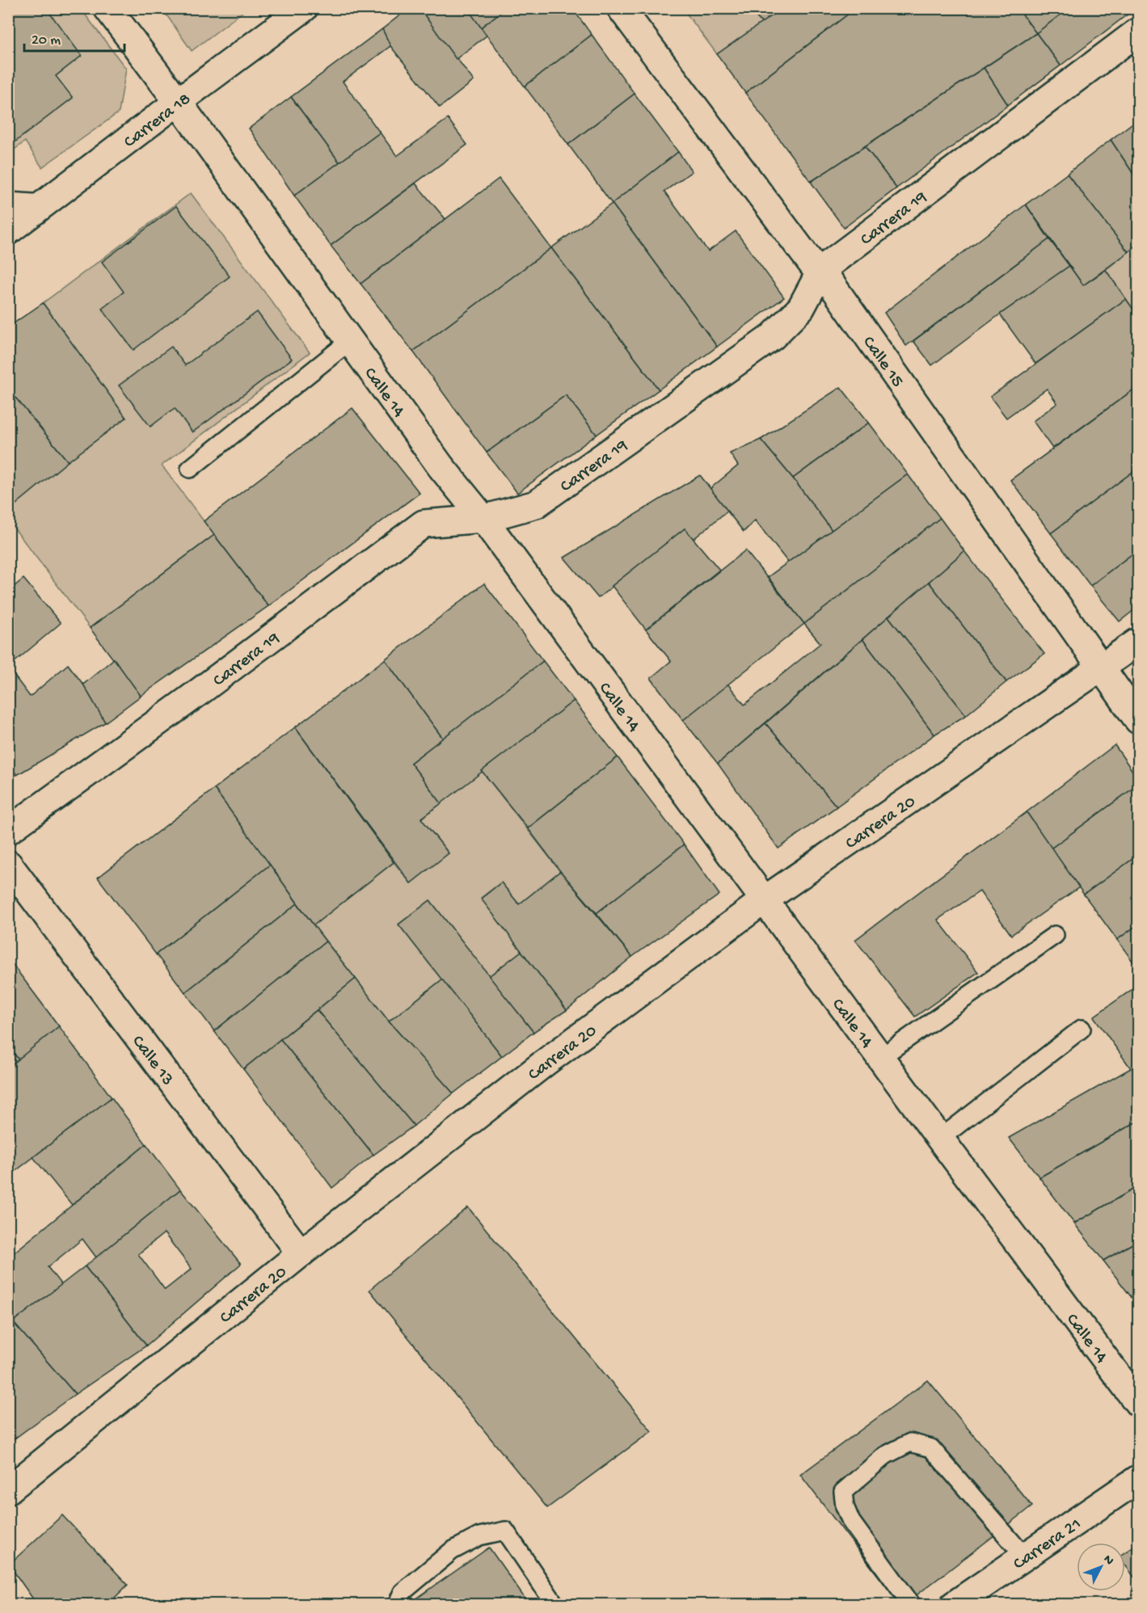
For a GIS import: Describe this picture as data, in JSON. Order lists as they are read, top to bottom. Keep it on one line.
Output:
{"streets":{"street":["Carrera 18","Carrera 19","Calle 15","Calle 14","Carrera 20","Calle 13","Carrera 21"]},"crossings":[["Carrera 18","Calle 14"],["Carrera 19","Calle 15"],["Carrera 19","Calle 14"],["Calle 15","Carrera 20"],["Calle 14","Carrera 20"],["Carrera 20","Calle 13"]],"scale_bar":"20 m","north":"top right"}
